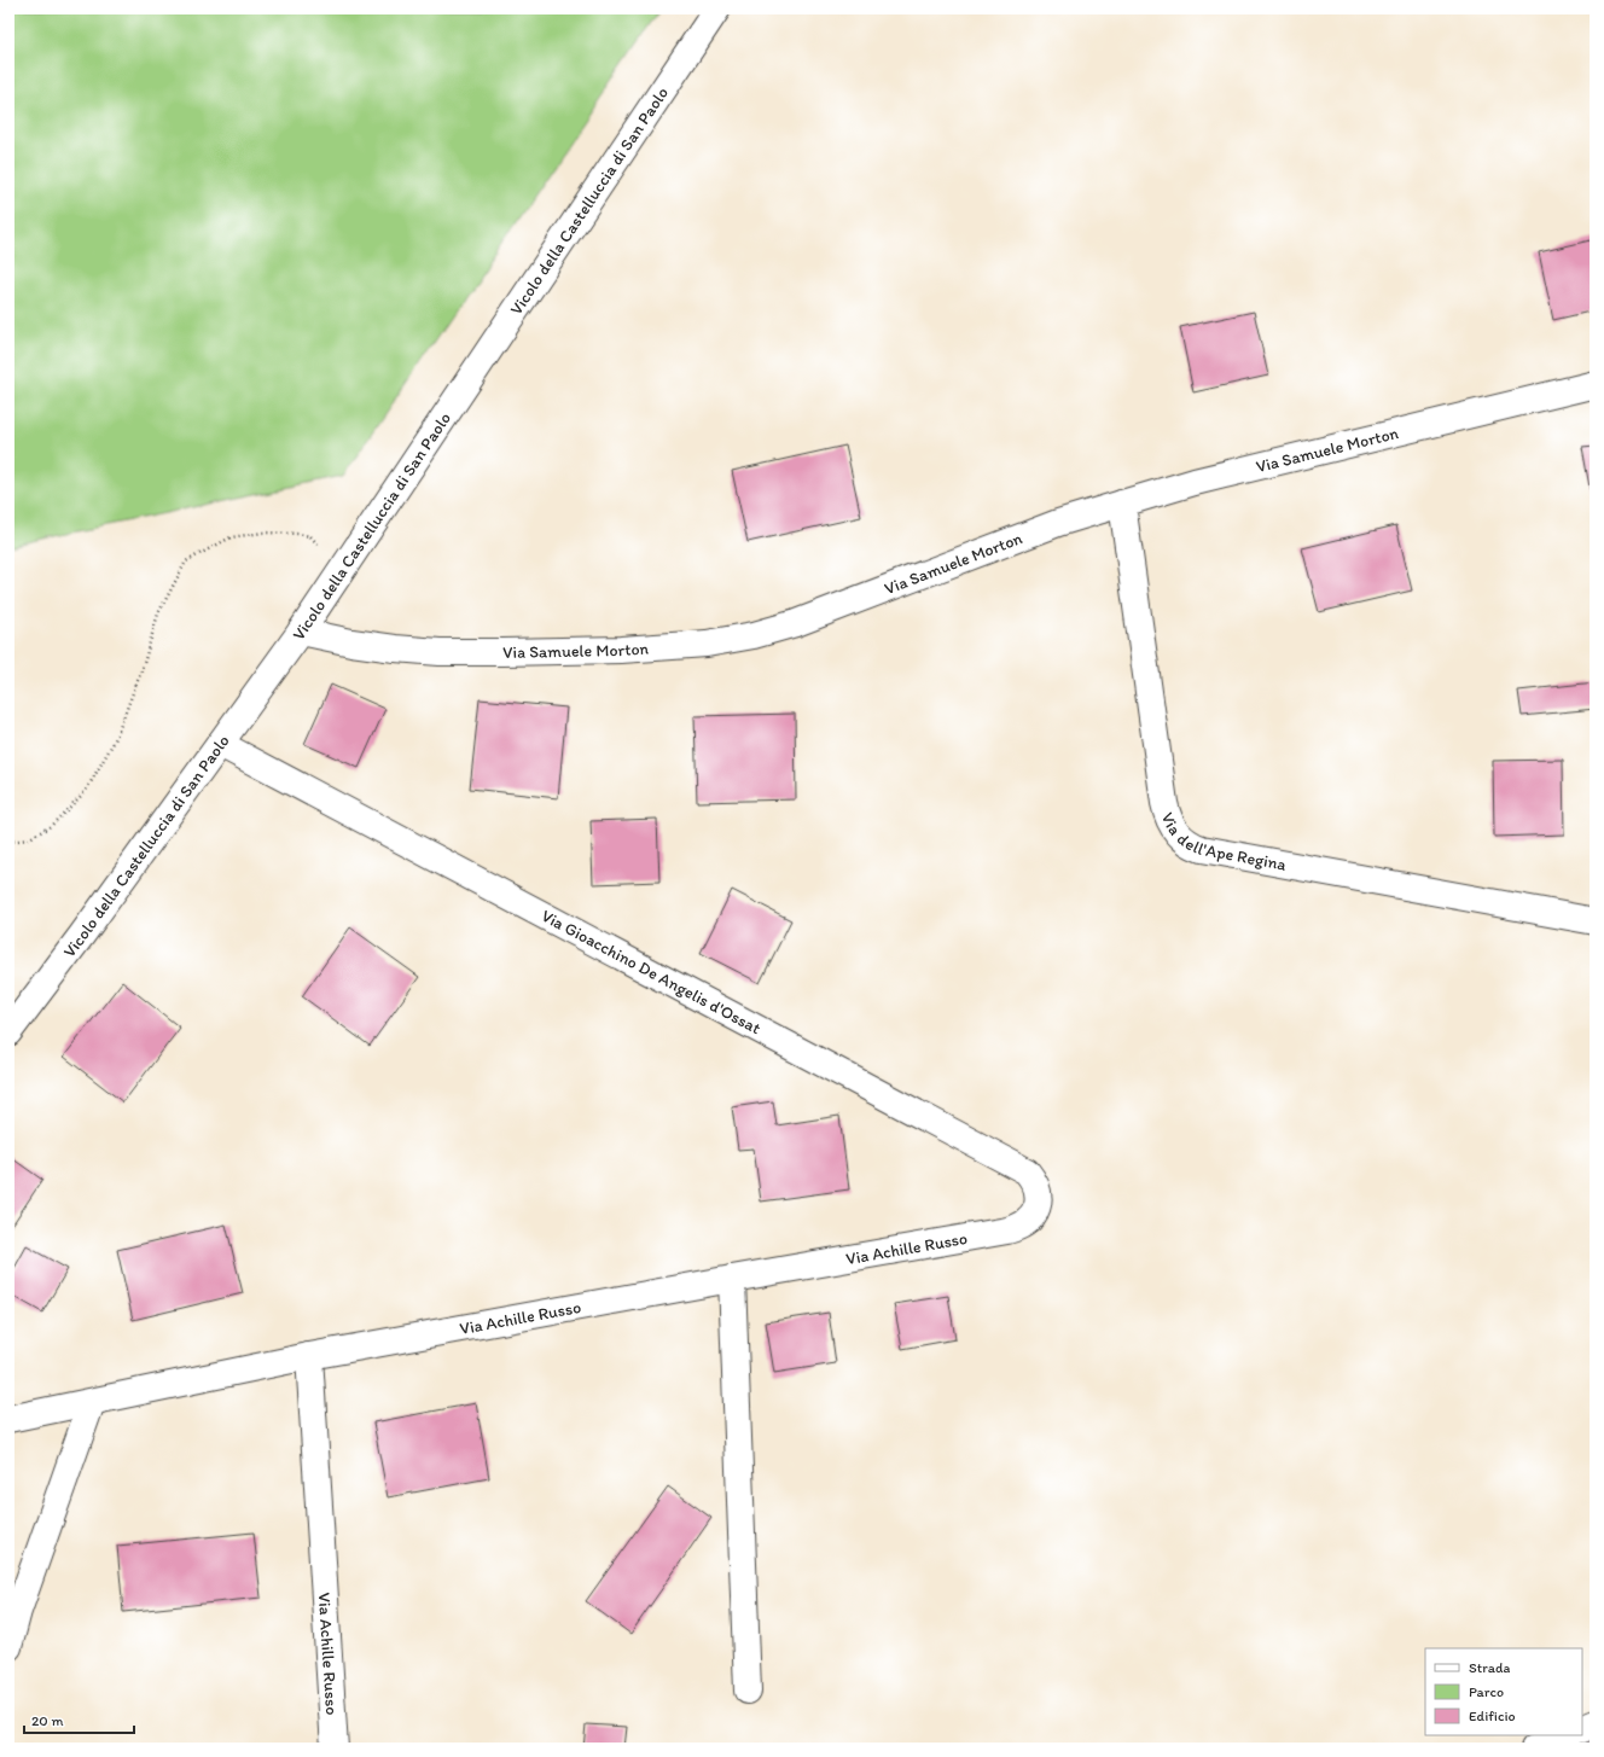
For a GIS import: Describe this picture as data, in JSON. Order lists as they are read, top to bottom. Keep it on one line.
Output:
{"streets":{"street":["Vicolo della Castelluccia di San Paolo","Via Samuele Morton","Via dell'Ape Regina","Via Gioacchino De Angelis d'Ossat","Via Achille Russo"]},"crossings":[["Vicolo della Castelluccia di San Paolo","Via Samuele Morton"],["Vicolo della Castelluccia di San Paolo","Via Gioacchino De Angelis d'Ossat"],["Via Samuele Morton","Via dell'Ape Regina"],["Via Gioacchino De Angelis d'Ossat","Via Achille Russo"]],"legend":["Strada","Parco","Edificio"],"scale_bar":"20 m"}
